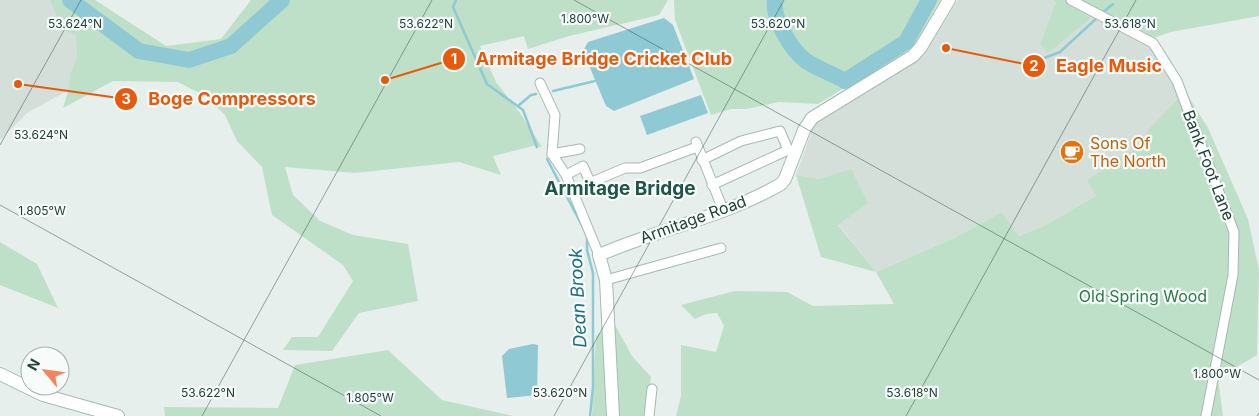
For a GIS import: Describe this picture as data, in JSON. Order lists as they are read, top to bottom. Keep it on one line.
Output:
{"streets":{"main road":["Armitage Road"],"street":["Bank Foot Lane"]},"districts":["Armitage Bridge"],"water":["Dean Brook"],"parks":["Old Spring Wood"],"places":{"other":["Eagle Music","Armitage Bridge Cricket Club","Boge Compressors"],"cafe":["Sons Of The North"]},"north":"top left","coordinates":["1.800°W","53.624°N","53.622°N","53.620°N","53.618°N","1.805°W"]}
